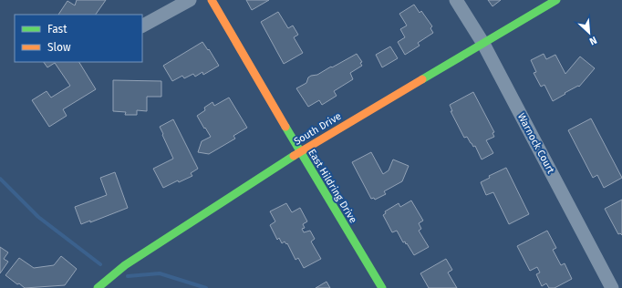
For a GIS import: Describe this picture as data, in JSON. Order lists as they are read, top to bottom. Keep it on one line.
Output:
{"streets":{"street":["South Drive","Warnock Court","East Hildring Drive"]},"crossings":[["South Drive","Warnock Court"],["South Drive","East Hildring Drive"]],"legend":["Fast","Slow"],"north":"bottom right"}
